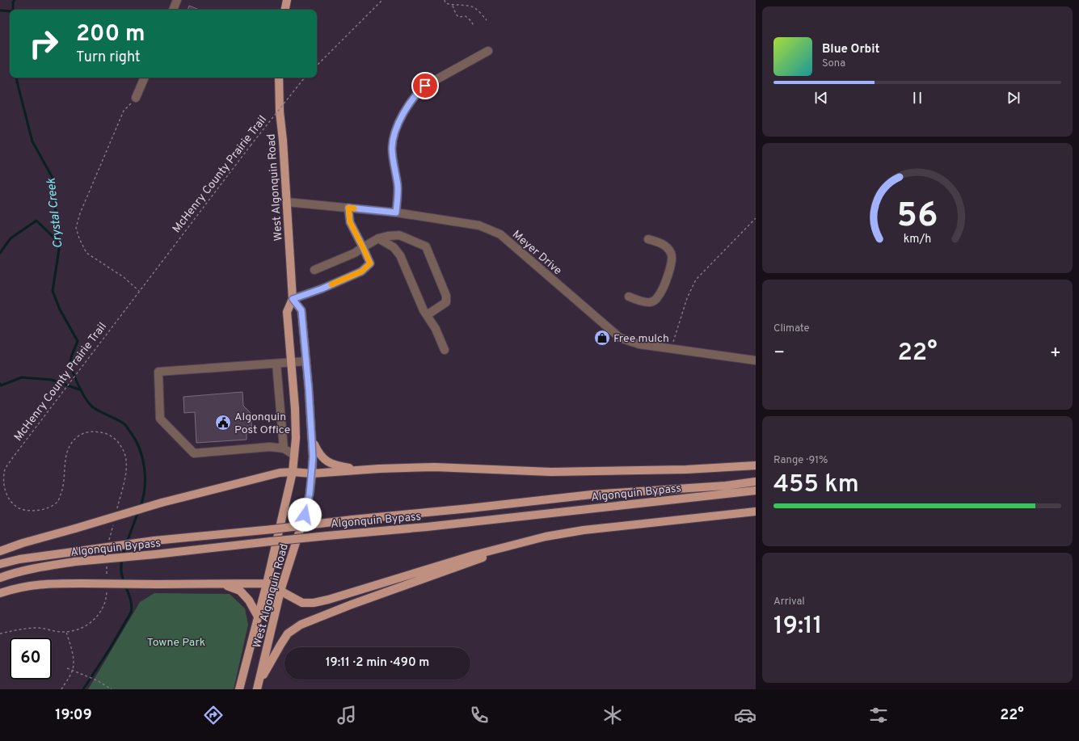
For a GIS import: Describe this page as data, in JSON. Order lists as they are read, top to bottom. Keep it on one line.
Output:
{"streets":{"main road":["West Algonquin Road","Algonquin Bypass"],"street":["Meyer Drive"],"path":["McHenry County Prairie Trail"]},"crossings":[["West Algonquin Road","Meyer Drive"]],"water":["Crystal Creek"],"parks":["Towne Park"],"places":{"shop":["Free mulch"],"public building":["Algonquin Post Office"]},"page":{"turn":["200 m","Turn right"],"song":["Blue Orbit","Sona"],"tile":["Climate",["Range · 91%","455 km"],["Arrival","19:11"]],"heat":["−","22°","+"],"limit":"60","trip":"19:11 · 2 min · 490 m","tabs":["19:09","22°"],"gauge":["56","km/h"]}}
